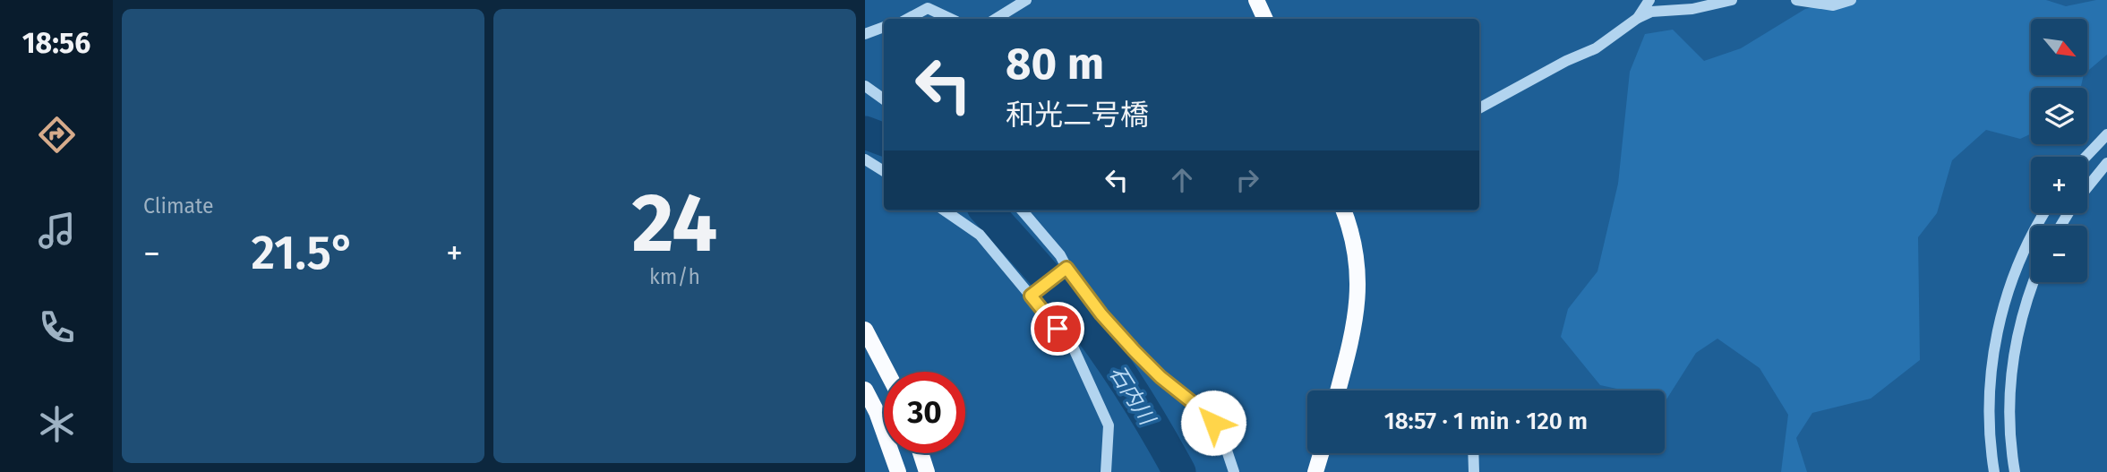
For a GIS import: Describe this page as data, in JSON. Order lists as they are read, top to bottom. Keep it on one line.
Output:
{"water":["石内川"],"north":"bottom right","page":{"tabs":"18:56","tile":["Climate",["24","km/h"]],"map_buttons":["+","−"],"turn":["80 m","和光二号橋"],"heat":["−","21.5°","+"],"limit":"30","trip":"18:57 · 1 min · 120 m"}}
